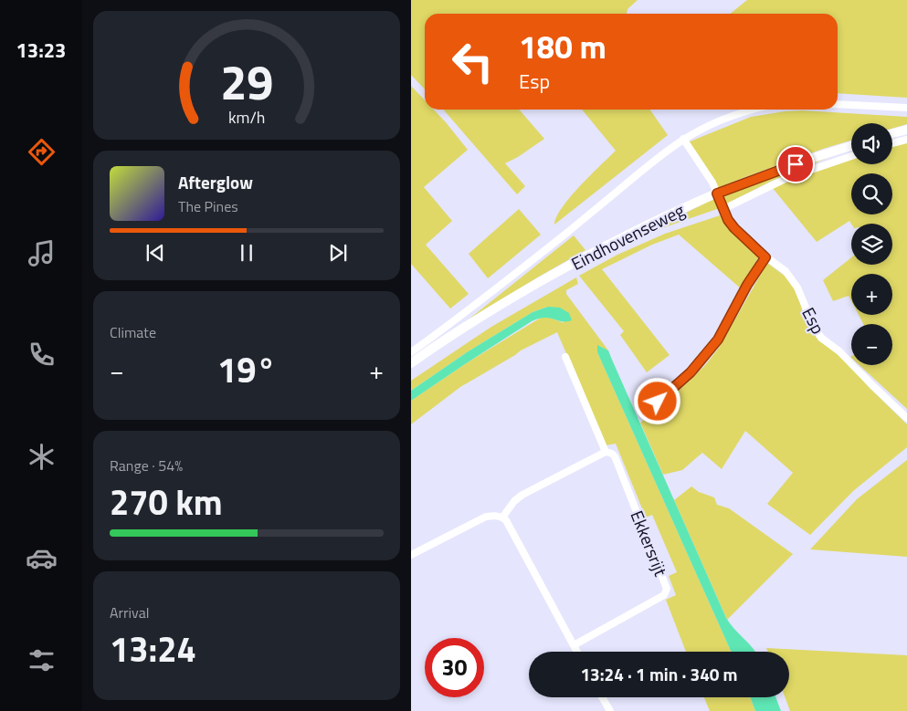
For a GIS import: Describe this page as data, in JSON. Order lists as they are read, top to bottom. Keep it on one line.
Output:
{"streets":{"main road":["Eindhovenseweg"],"street":["Esp","Ekkersrijt"]},"crossings":[["Eindhovenseweg","Esp"]],"page":{"tabs":"13:23","turn":["180 m","Esp"],"map_buttons":["+","−"],"song":["Afterglow","The Pines"],"tile":["Climate",["Range · 54%","270 km"],["Arrival","13:24"]],"heat":["−","19°","+"],"limit":"30","trip":"13:24 · 1 min · 340 m","gauge":["29","km/h"]}}
